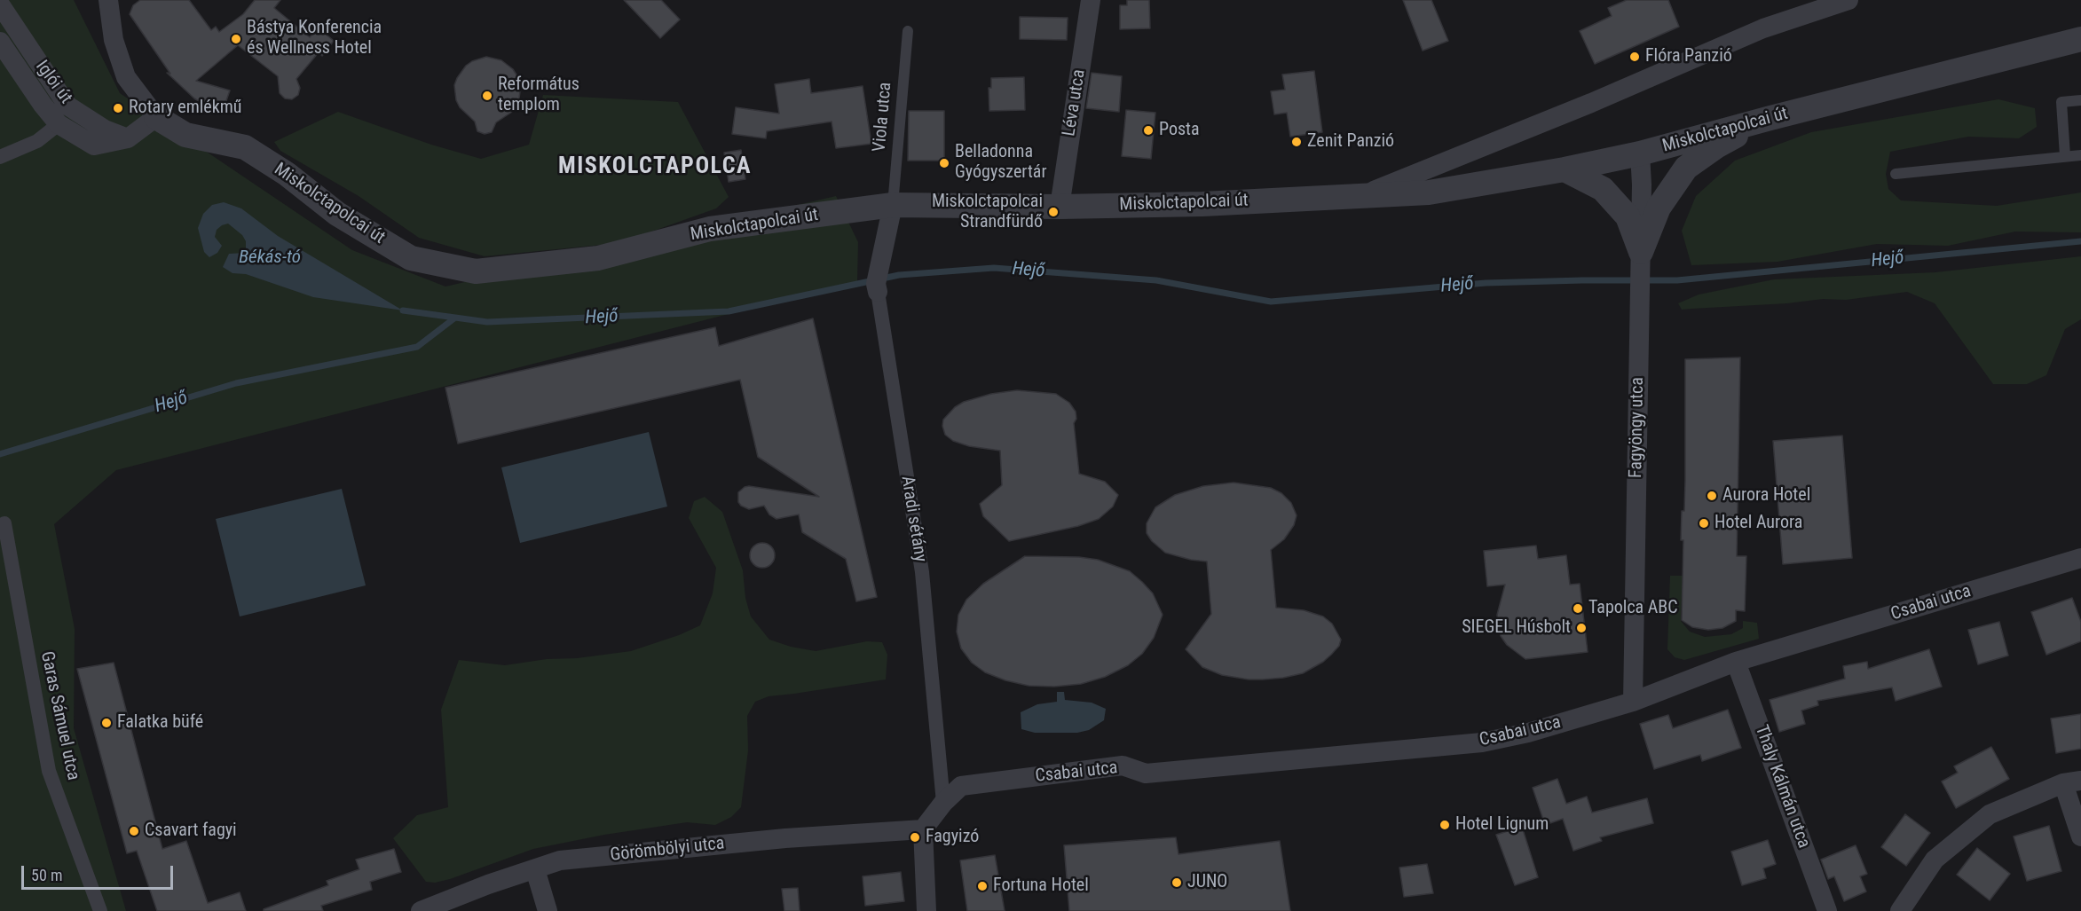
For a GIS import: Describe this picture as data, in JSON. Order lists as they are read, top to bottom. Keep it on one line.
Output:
{"streets":{"street":["Iglói út","Léva utca","Miskolctapolcai út","Fagyöngy utca","Aradi sétány","Csabai utca","Garas Sámuel utca","Thaly Kálmán utca","Görömbölyi utca"],"lane":["Viola utca"]},"crossings":[["Iglói út","Miskolctapolcai út"],["Léva utca","Miskolctapolcai út"],["Viola utca","Miskolctapolcai út"],["Viola utca","Aradi sétány"],["Miskolctapolcai út","Fagyöngy utca"],["Miskolctapolcai út","Aradi sétány"],["Fagyöngy utca","Csabai utca"],["Aradi sétány","Csabai utca"],["Csabai utca","Thaly Kálmán utca"]],"districts":["MISKOLCTAPOLCA"],"water":["Békás-tó","Hejő"],"places":["Bástya Konferencia és Wellness Hotel","Flóra Panzió","Református templom","Rotary emlékmű","Posta","Zenit Panzió","Belladonna Gyógyszertár","Miskolctapolcai Strandfürdő","Aurora Hotel","Hotel Aurora","Tapolca ABC","SIEGEL Húsbolt","Falatka büfé","Hotel Lignum","Csavart fagyi","Fagyizó","JUNO","Fortuna Hotel"],"scale_bar":"50 m"}
